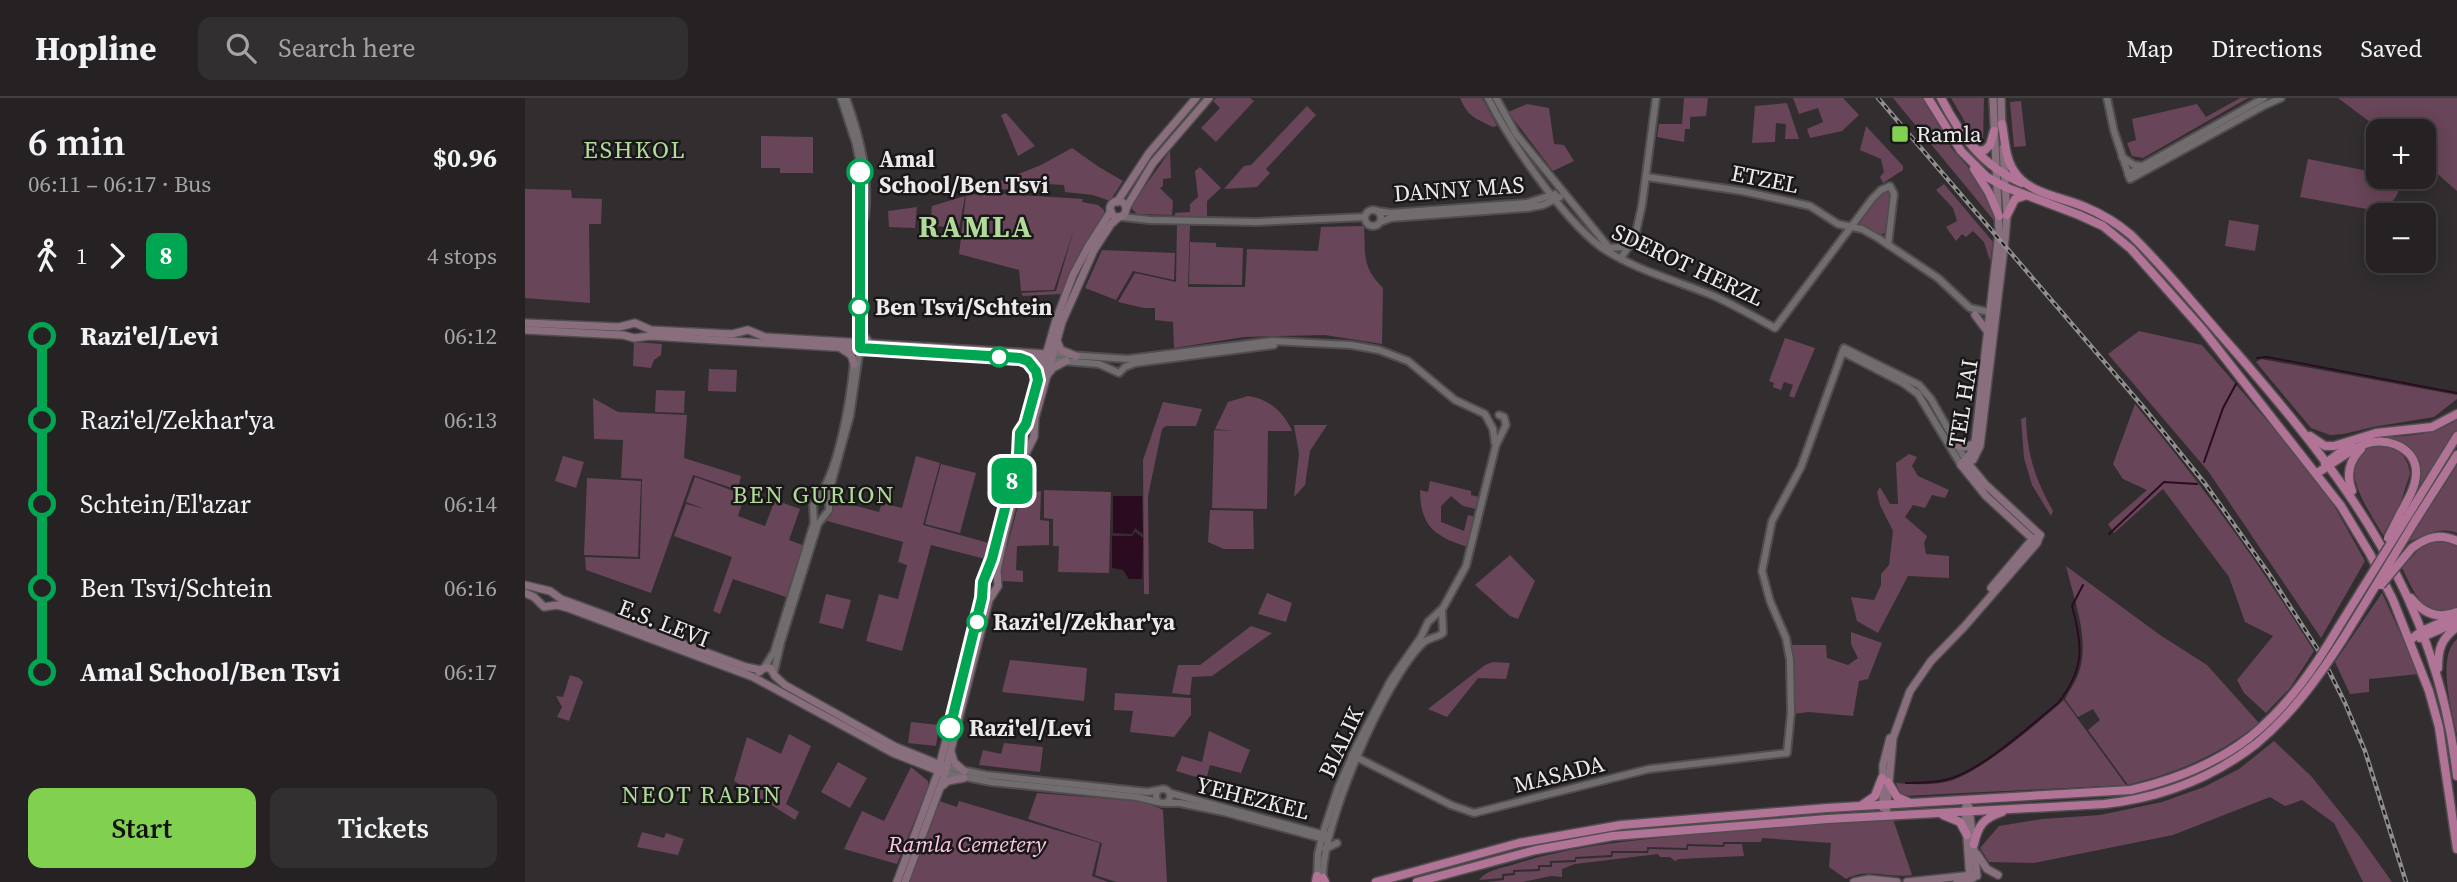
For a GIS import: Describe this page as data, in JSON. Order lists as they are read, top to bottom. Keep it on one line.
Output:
{"streets":{"main road":["TEL HAI","E.S. LEVI"],"street":["ETZEL","DANNY MAS","SDEROT HERZL","BIALIK","MASADA","YEHEZKEL"]},"crossings":[["ETZEL","SDEROT HERZL"],["ETZEL","TEL HAI"],["DANNY MAS","SDEROT HERZL"],["E.S. LEVI","YEHEZKEL"],["BIALIK","MASADA"],["BIALIK","YEHEZKEL"]],"districts":["ESHKOL","RAMLA","BEN GURION","NEOT RABIN"],"parks":["Ramla Cemetery"],"places":{"transit":["Ramla"],"other":["Amal School/Ben Tsvi","Ben Tsvi/Schtein","Razi'el/Zekhar'ya","Razi'el/Levi"]},"lines":["bus line 8"],"page":{"header":"Hopline","search":"Search here","nav":["Map","Directions","Saved"],"heading":["6 min","06:11 – 06:17 · Bus","$0.96"],"on_map":"8","map_buttons":["+","−"],"legs":["1","8","4 stops"],"list":[{"name":"Razi'el/Levi","value":"06:12"},{"name":"Razi'el/Zekhar'ya","value":"06:13"},{"name":"Schtein/El'azar","value":"06:14"},{"name":"Ben Tsvi/Schtein","value":"06:16"},{"name":"Amal School/Ben Tsvi","value":"06:17"}],"buttons":["Start","Tickets"]}}
